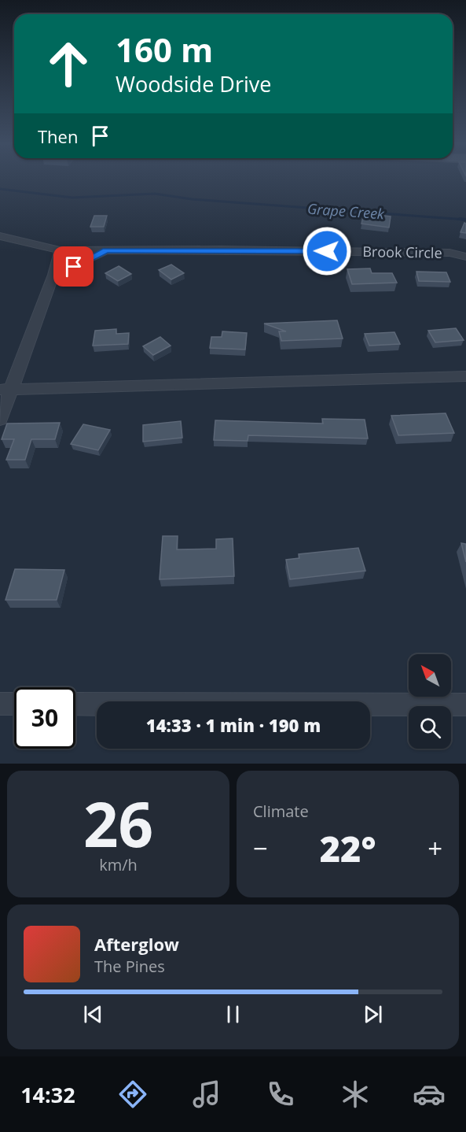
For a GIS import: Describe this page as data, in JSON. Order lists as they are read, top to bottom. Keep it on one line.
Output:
{"streets":{"street":["Brook Circle"]},"water":["Grape Creek"],"north":"top left","page":{"turn":["160 m","Woodside Drive"],"then":"Then","limit":"30","trip":"14:33 · 1 min · 190 m","tile":[["26","km/h"],"Climate"],"heat":["−","22°","+"],"song":["Afterglow","The Pines"],"tabs":"14:32"}}
